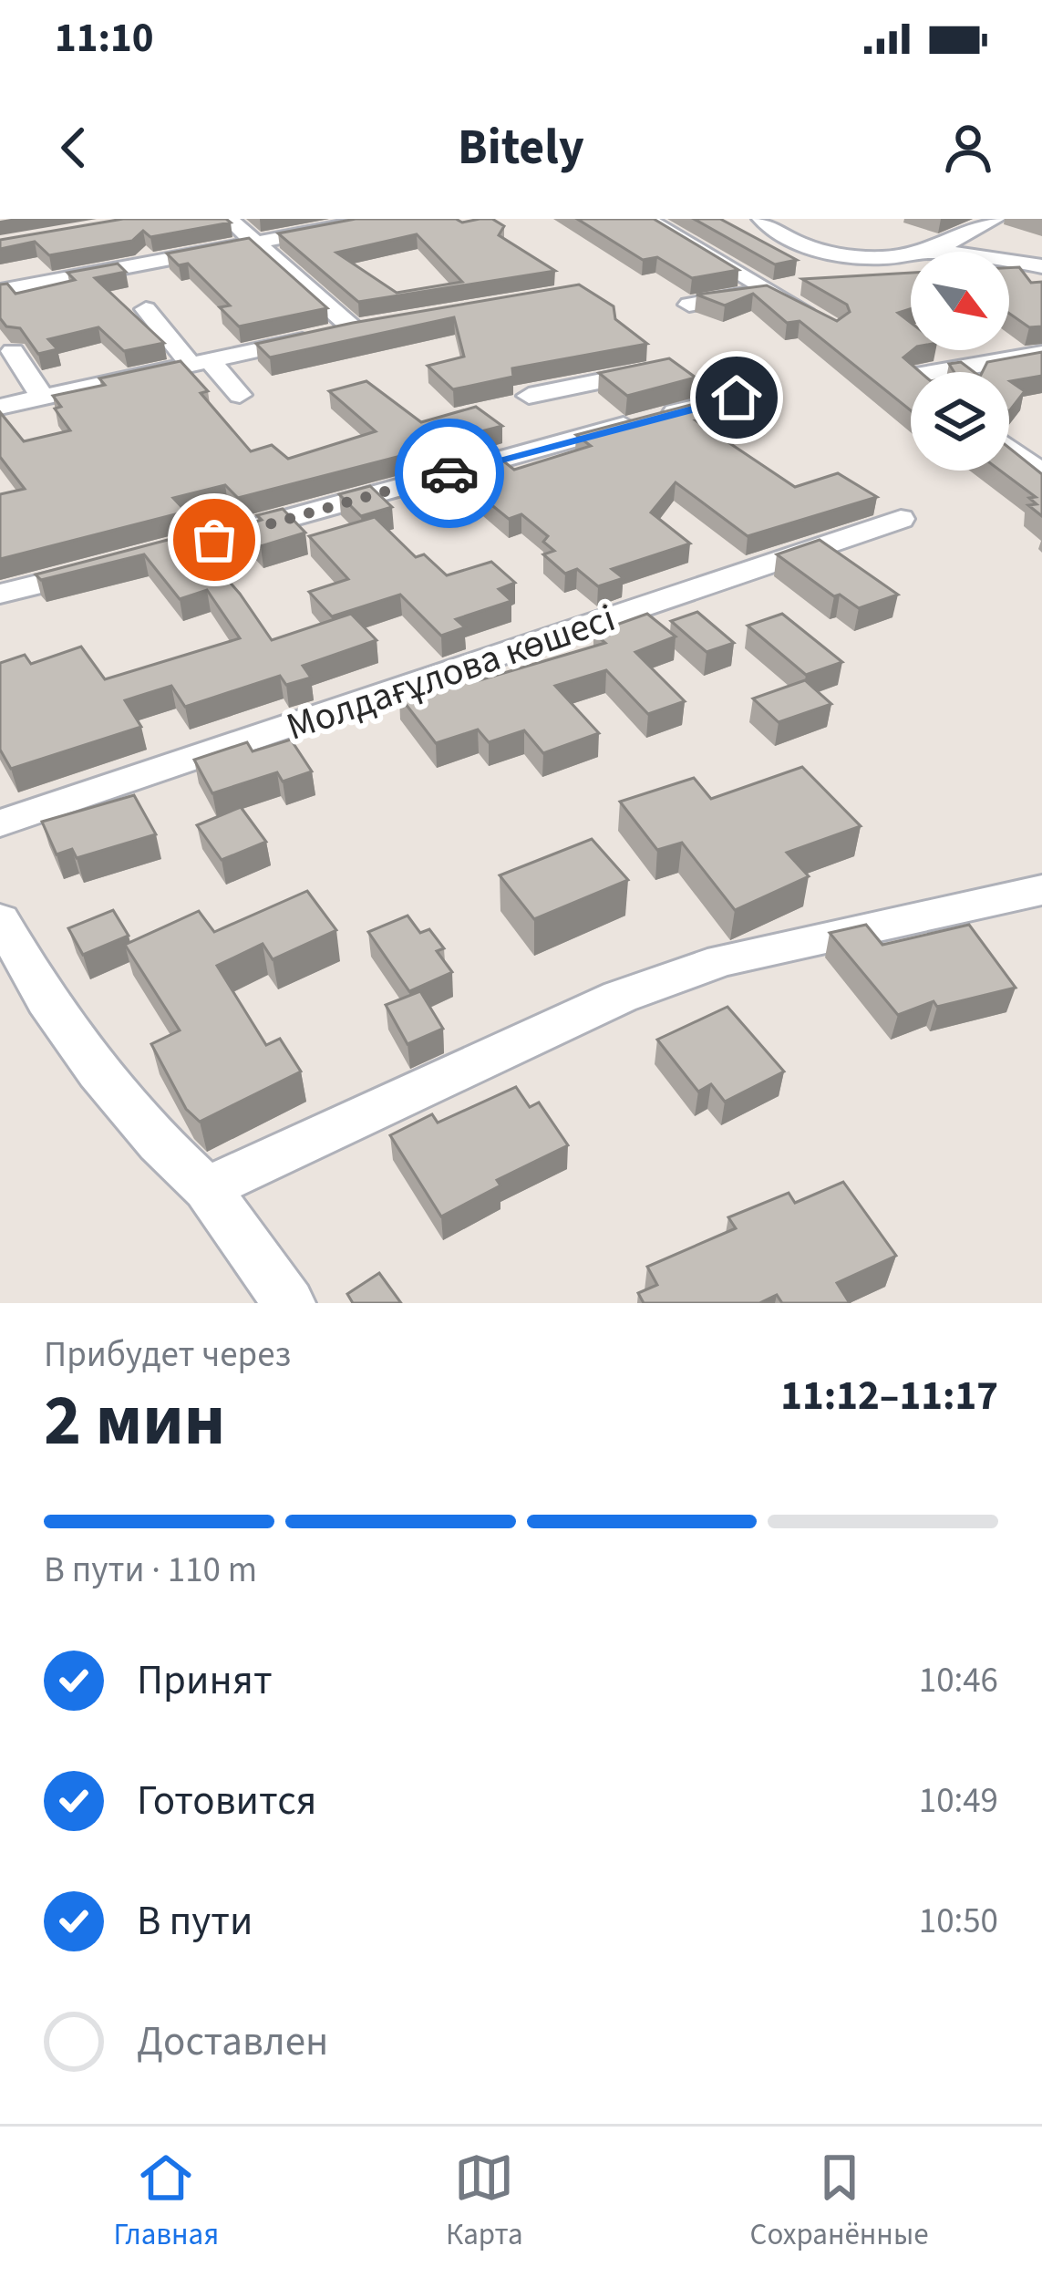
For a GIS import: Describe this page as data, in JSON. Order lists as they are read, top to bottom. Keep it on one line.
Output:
{"streets":{"street":["Молдағұлова көшесі"]},"north":"bottom right","page":{"status":"11:10","header":"Bitely","heading":["2 мин","Прибудет через","11:12–11:17"],"bar":"В пути · 110 m","list":[["Принят","10:46"],["Готовится","10:49"],["В пути","10:50"],"Доставлен"],"tabs":["Главная","Карта","Сохранённые"]}}
